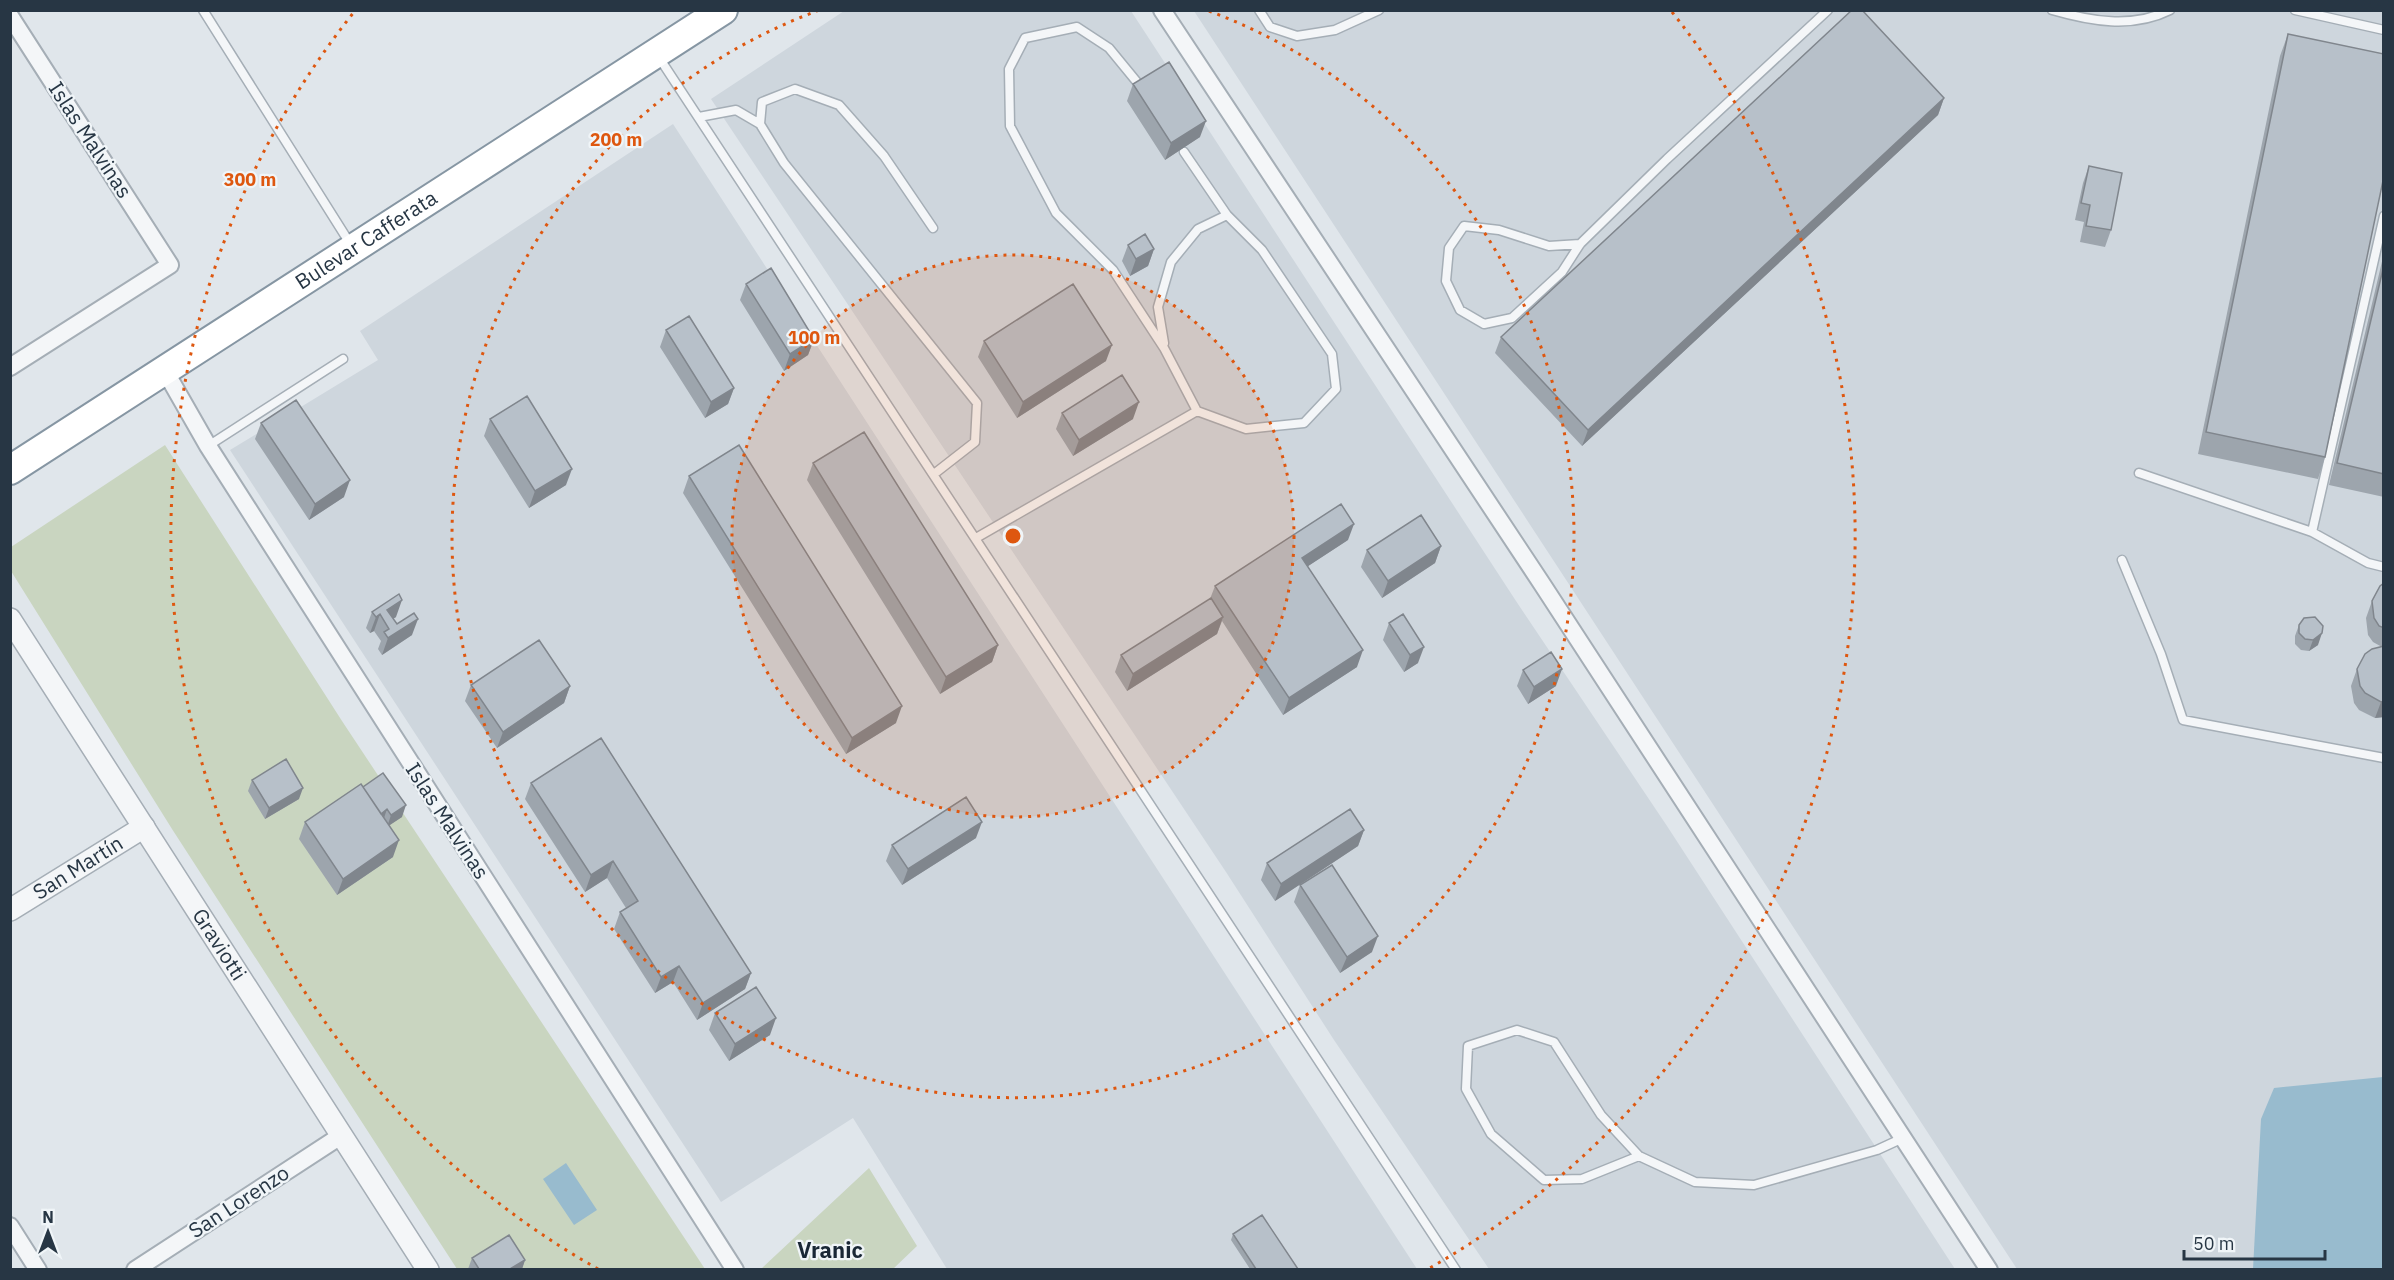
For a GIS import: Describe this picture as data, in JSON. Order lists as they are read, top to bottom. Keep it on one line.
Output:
{"streets":{"highway":["Bulevar Cafferata"],"street":["Islas Malvinas","San Martín","Graviotti","San Lorenzo"]},"crossings":[["Islas Malvinas","Bulevar Cafferata"],["San Martín","Graviotti"],["Graviotti","San Lorenzo"]],"districts":["Vranic"],"scale_bar":"50 m","north":"top","rings":["200 m","300 m","100 m"]}
